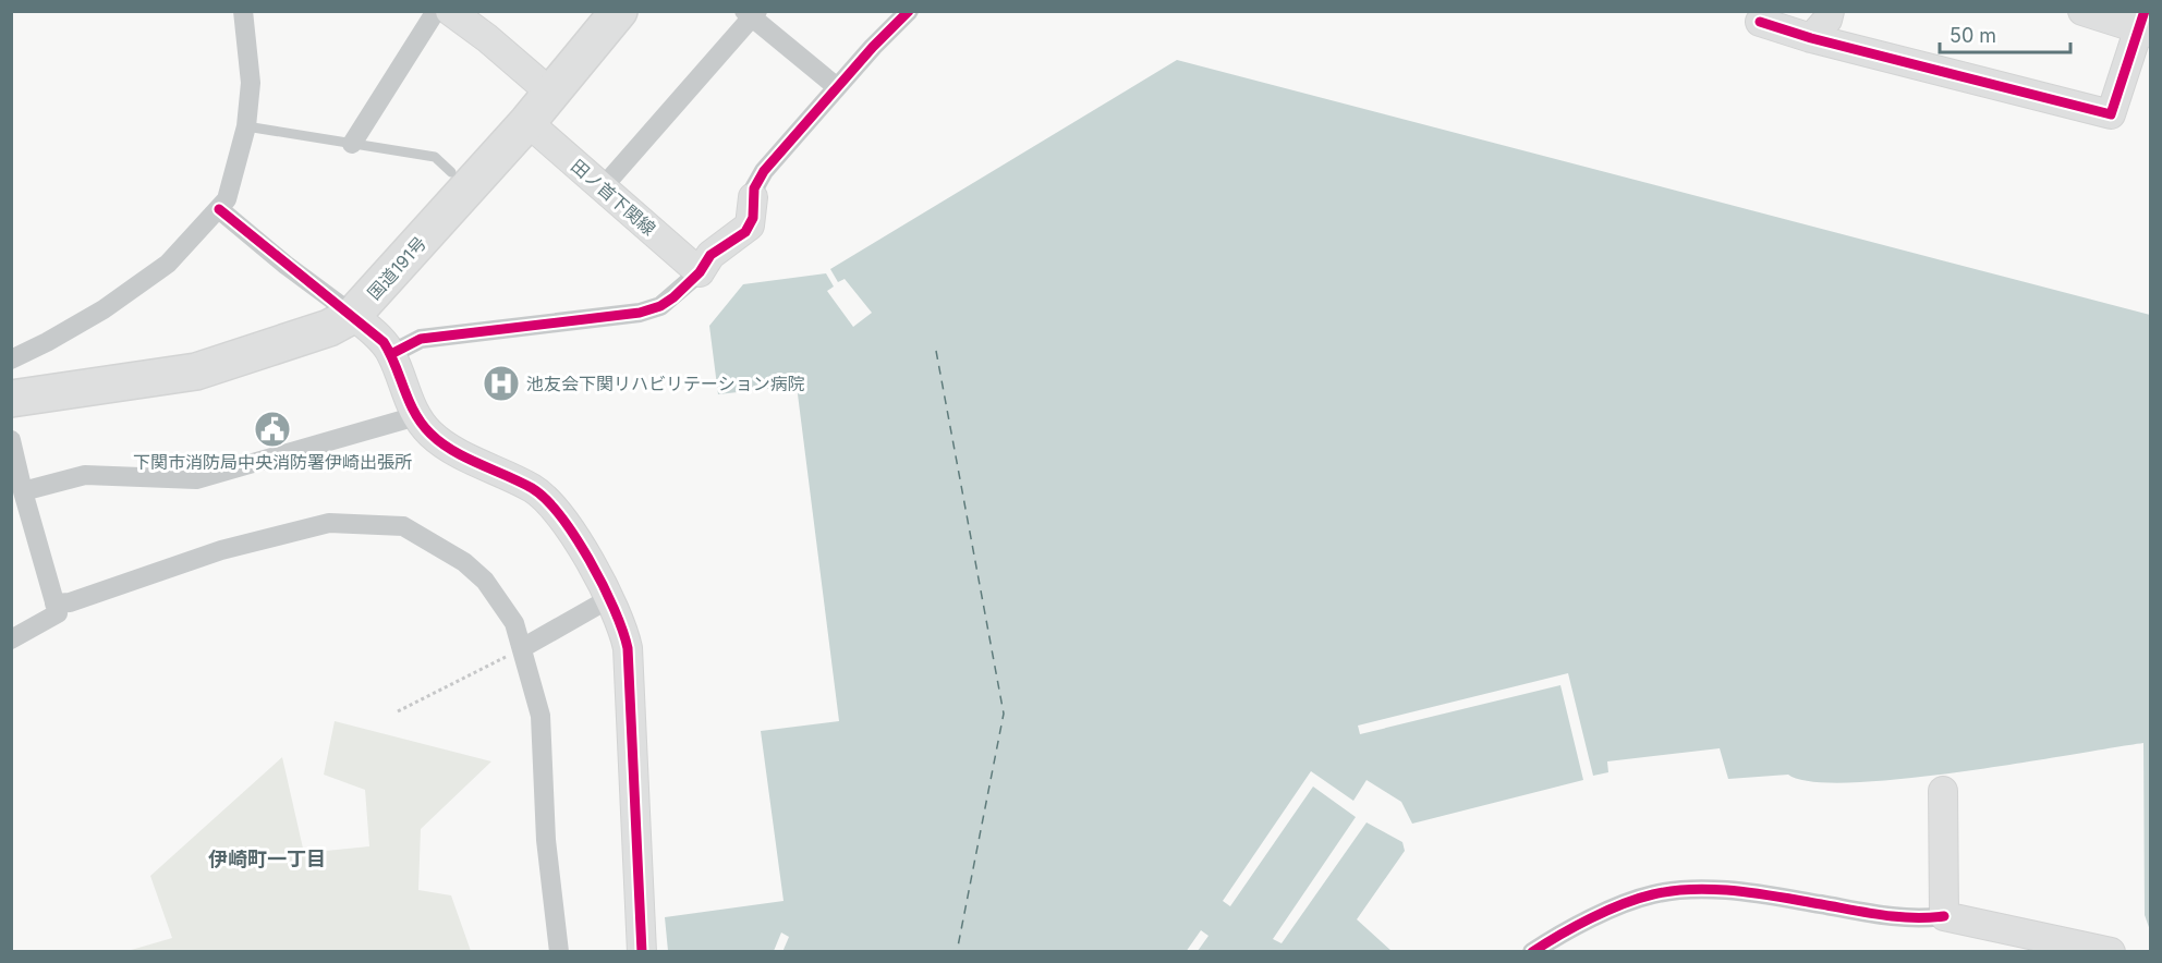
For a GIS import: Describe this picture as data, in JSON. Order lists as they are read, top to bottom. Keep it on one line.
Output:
{"streets":{"highway":["国道191号"],"street":["田ノ首下関線"]},"crossings":[["田ノ首下関線","国道191号"]],"districts":["伊崎町一丁目"],"places":{"hospital":["池友会下関リハビリテーション病院"],"public building":["下関市消防局中央消防署伊崎出張所"]},"scale_bar":"50 m"}
